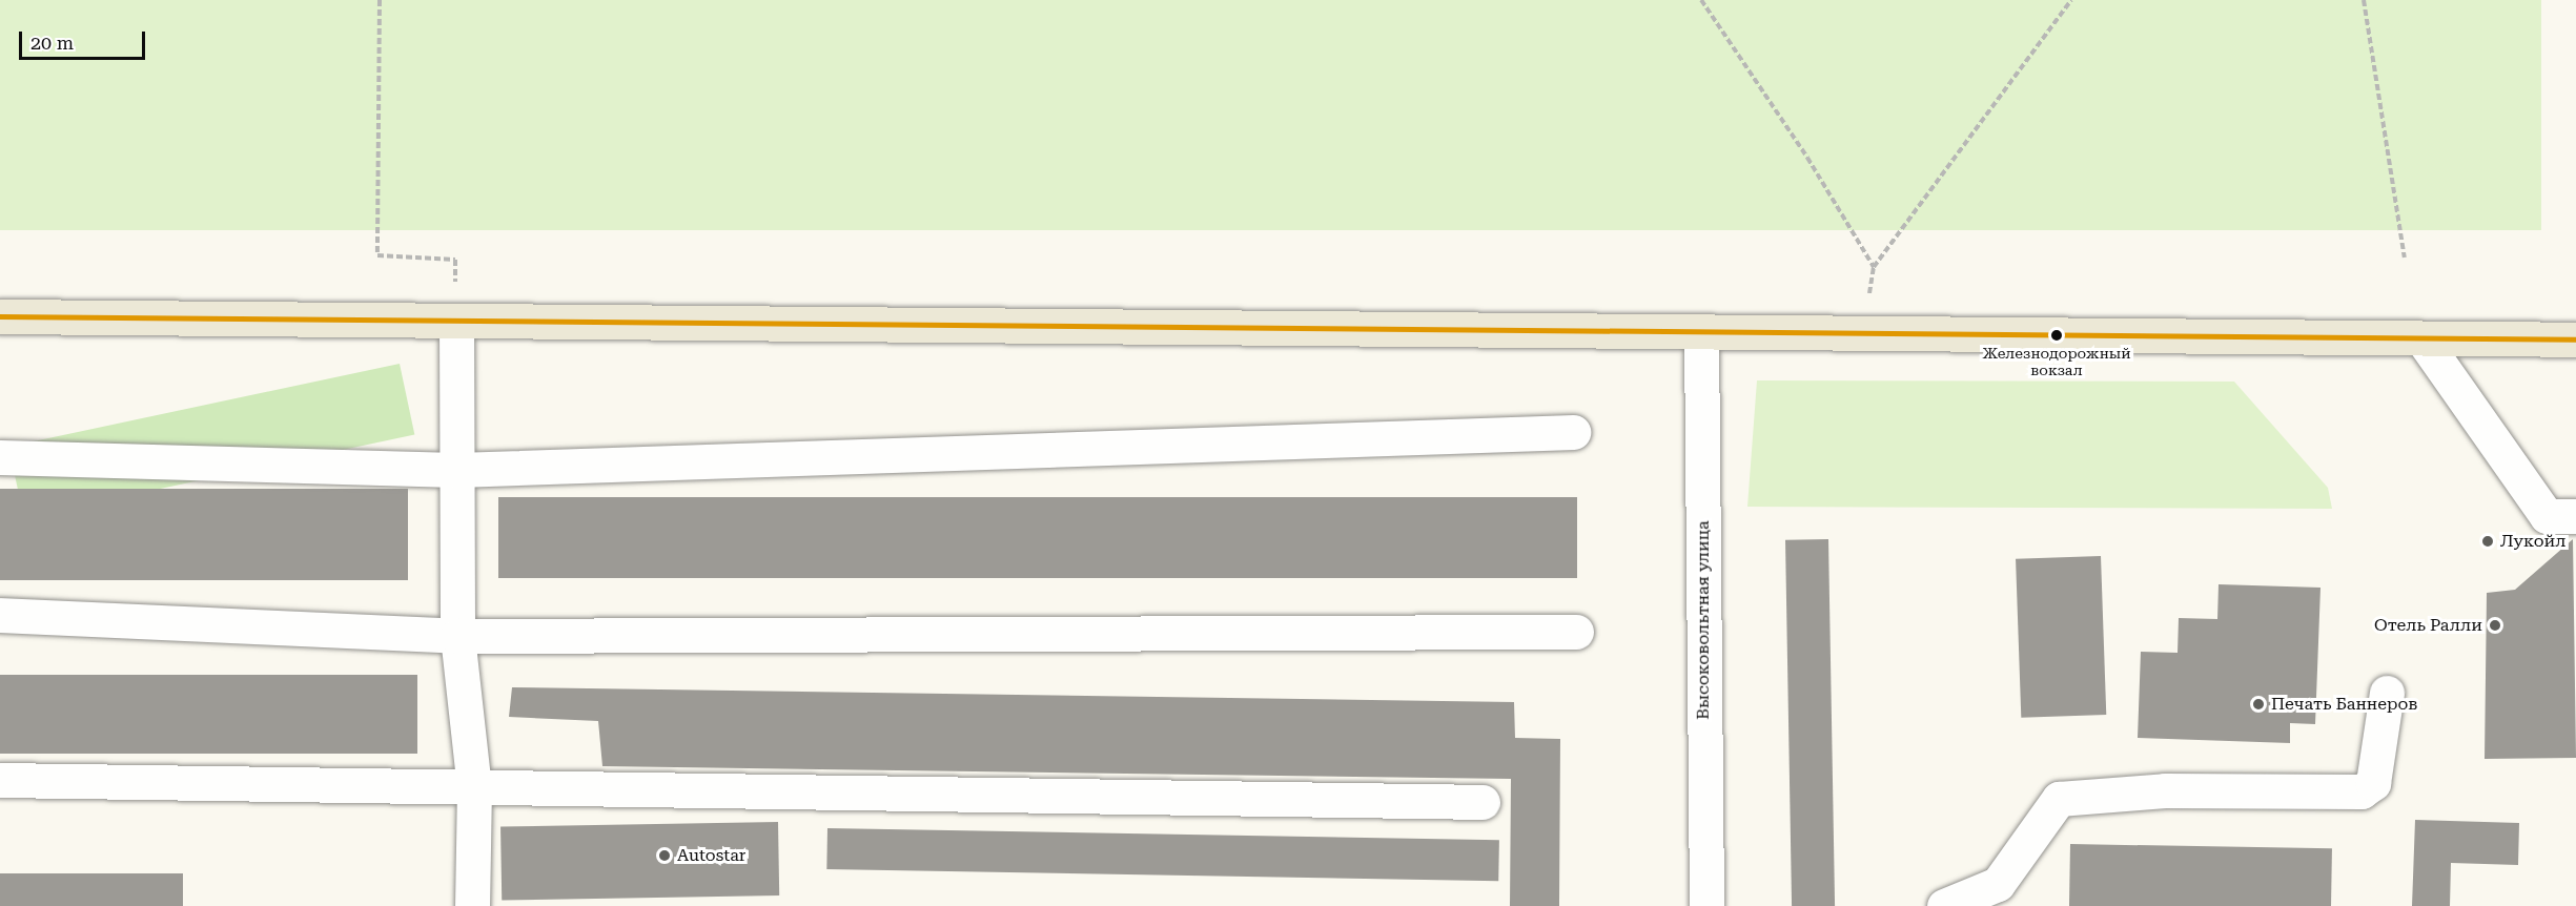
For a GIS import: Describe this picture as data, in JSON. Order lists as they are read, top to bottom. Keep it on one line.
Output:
{"streets":{"street":["Высоковольтная улица"]},"places":["Железнодорожный вокзал","Лукойл","Отель Ралли","Печать Баннеров","Autostar"],"scale_bar":"20 m"}
